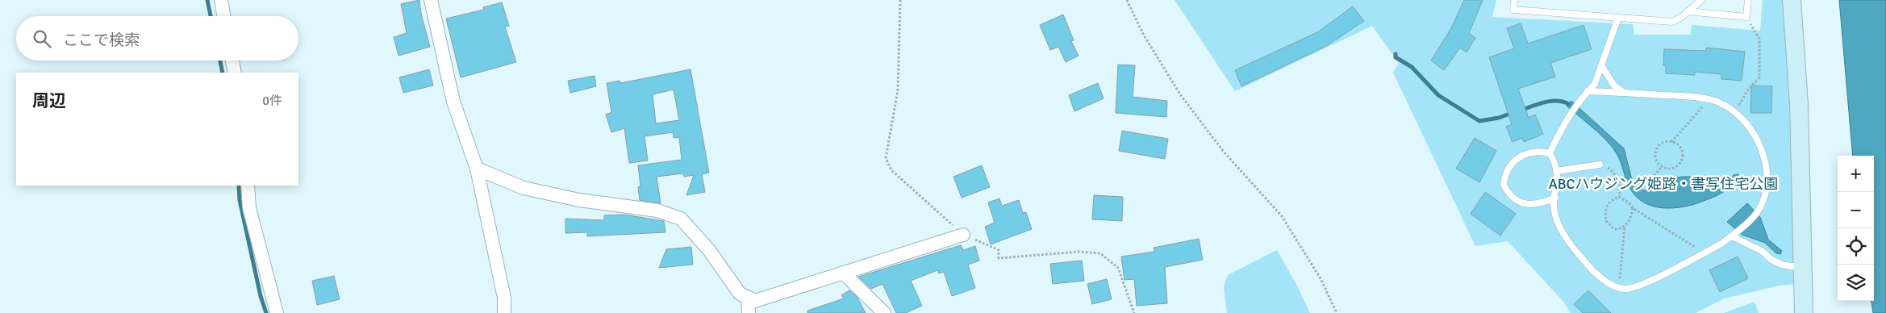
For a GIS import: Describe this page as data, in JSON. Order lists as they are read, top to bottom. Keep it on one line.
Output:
{"parks":["ABCハウジング姫路・書写住宅公園"],"page":{"search":"ここで検索","heading":["周辺","0件"],"map_buttons":["+","−"]}}
